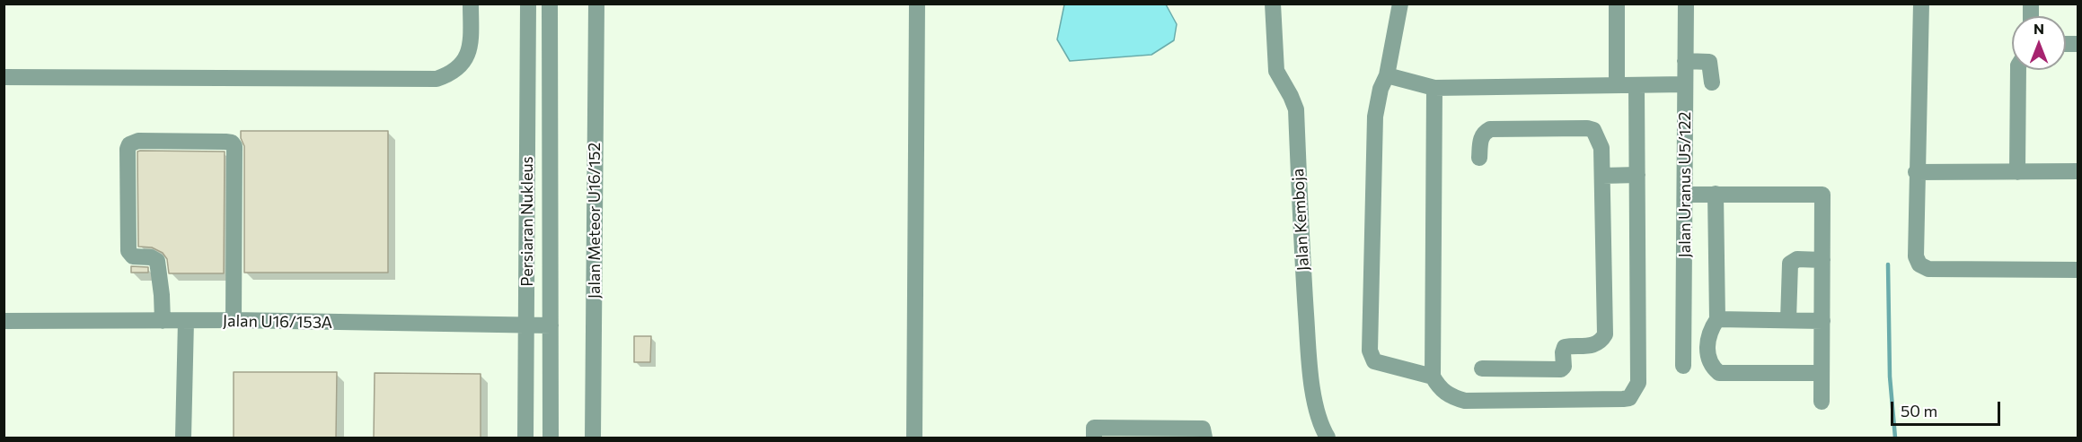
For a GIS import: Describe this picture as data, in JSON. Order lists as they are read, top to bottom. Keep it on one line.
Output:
{"streets":{"street":["Jalan Uranus U5/122","Jalan Kemboja","Jalan Meteor U16/152","Persiaran Nukleus","Jalan U16/153A"]},"crossings":[["Persiaran Nukleus","Jalan U16/153A"]],"scale_bar":"50 m","north":"top"}
